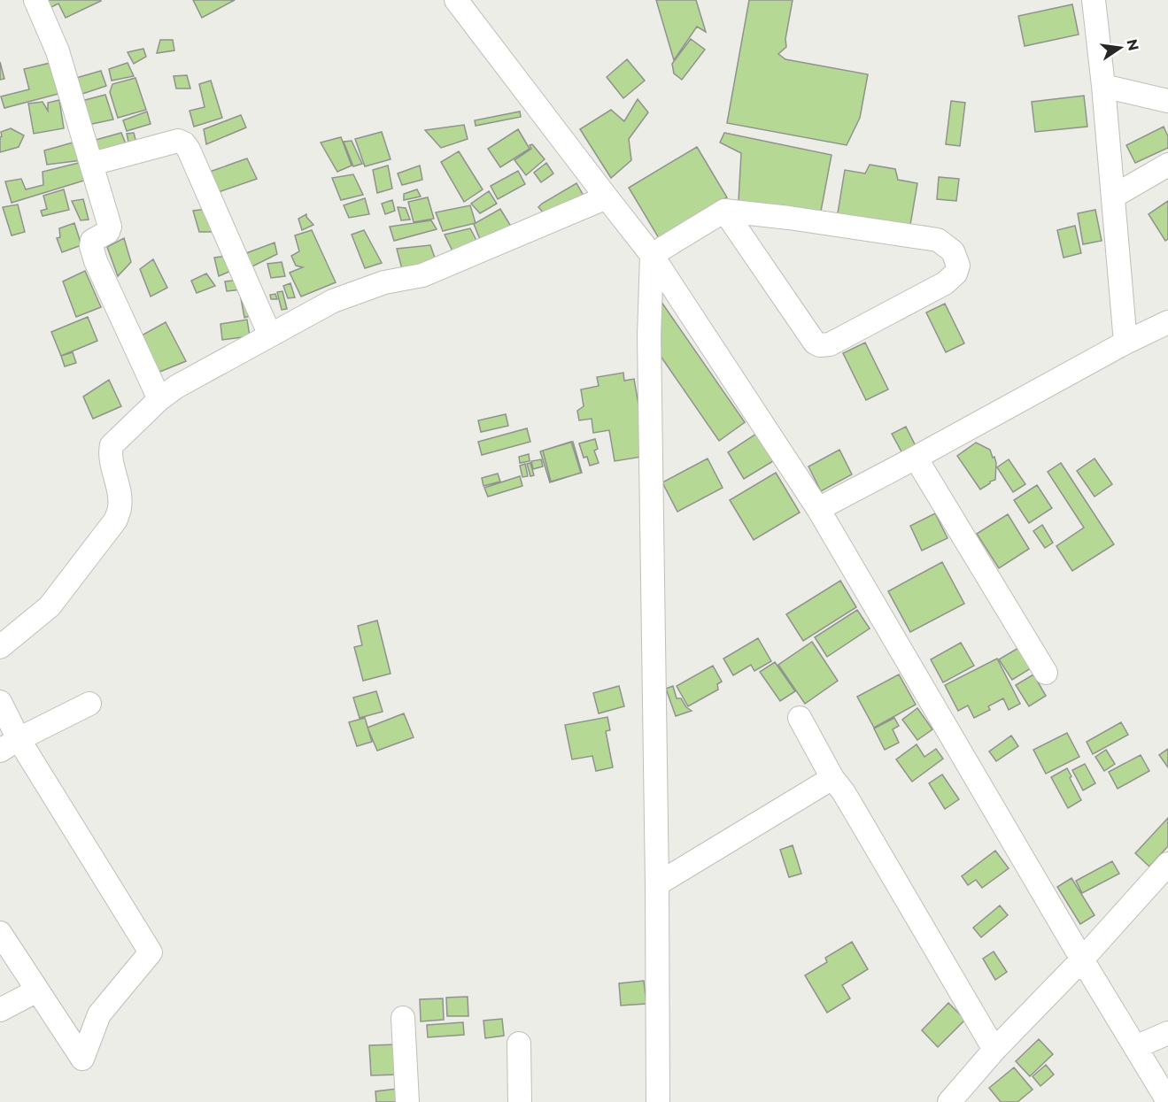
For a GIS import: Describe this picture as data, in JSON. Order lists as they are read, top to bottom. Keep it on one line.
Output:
{"north":"right"}
